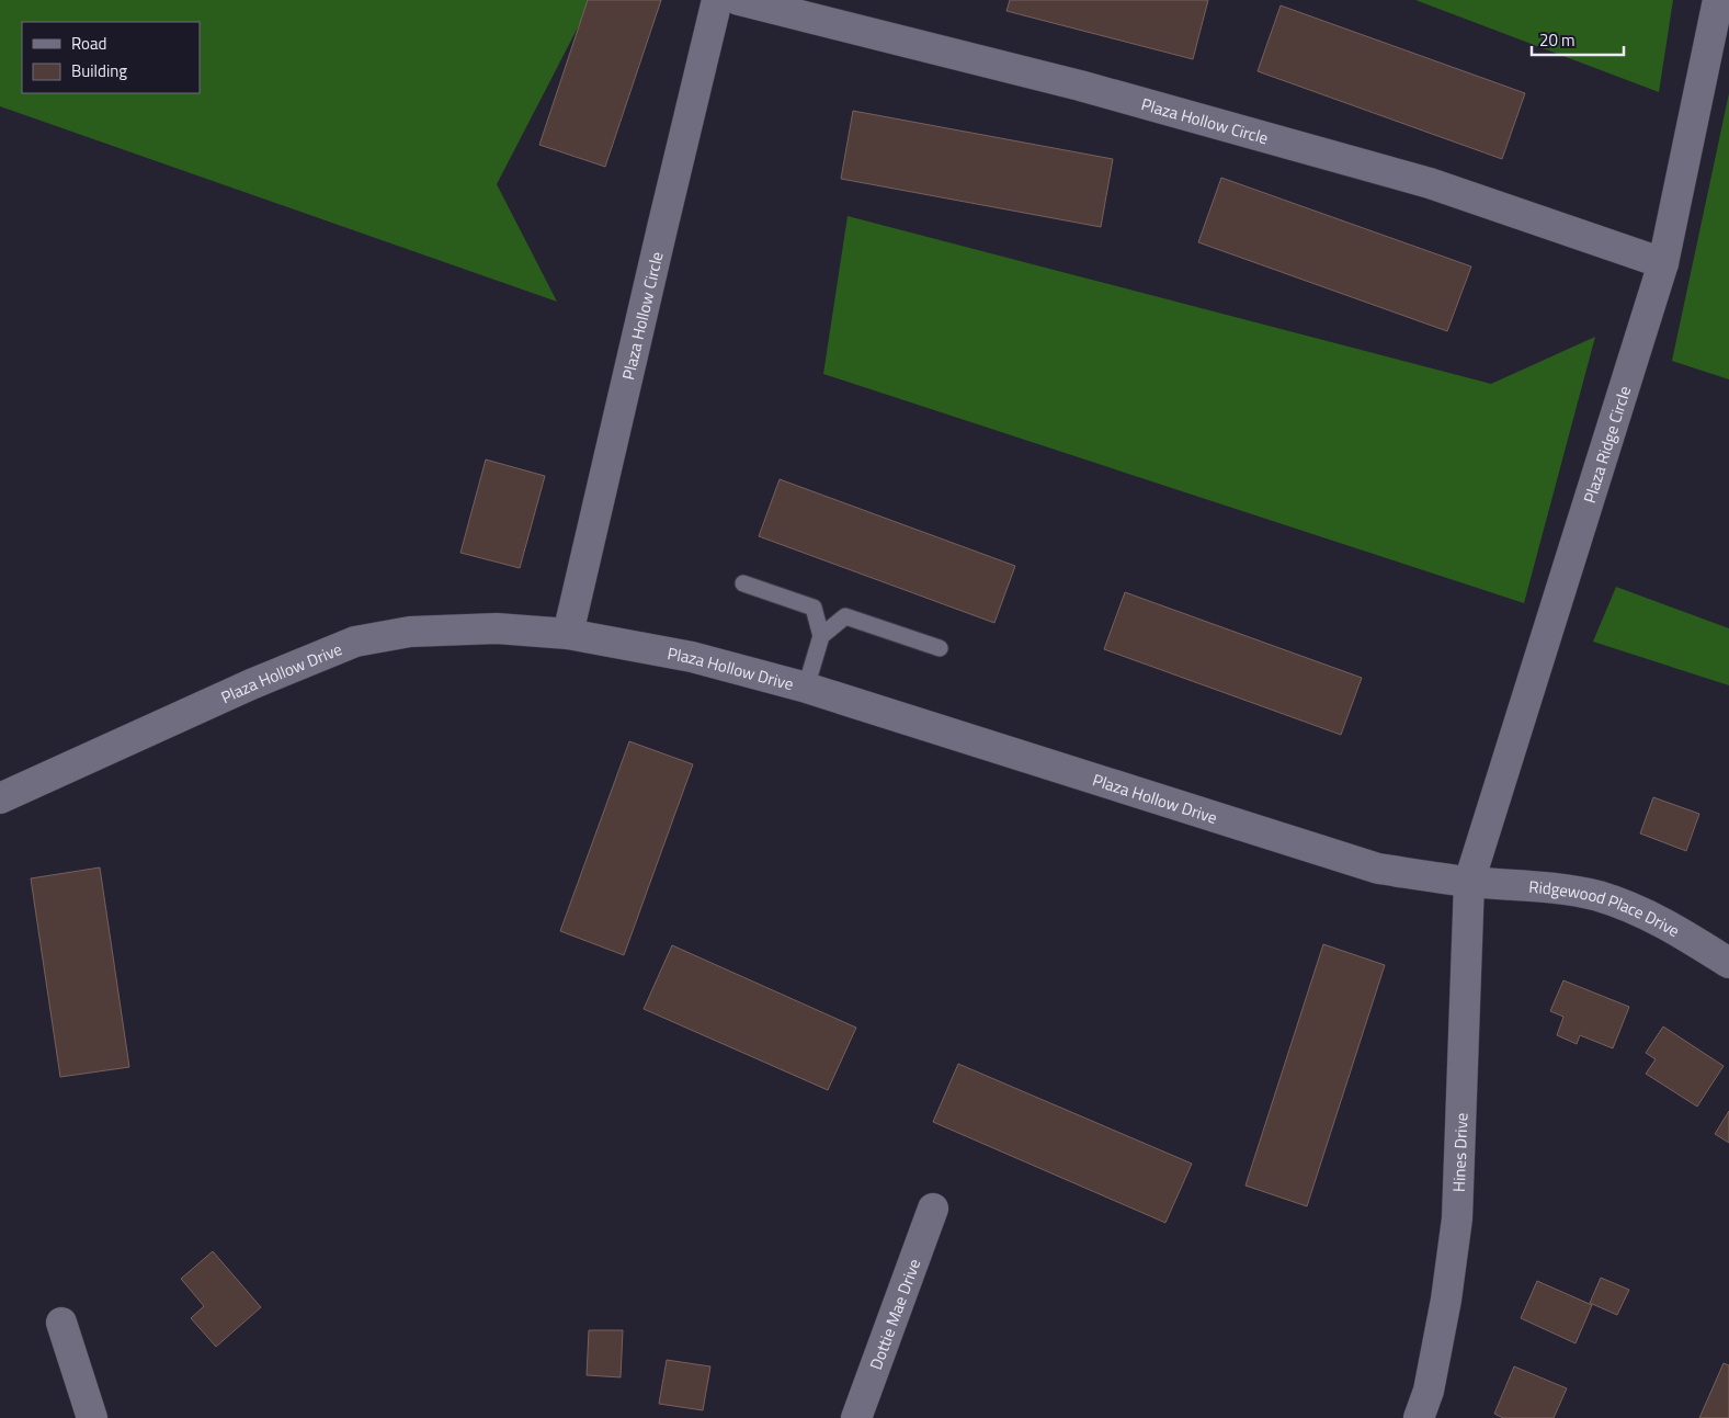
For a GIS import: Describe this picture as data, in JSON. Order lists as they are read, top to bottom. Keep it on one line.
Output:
{"streets":{"street":["Plaza Hollow Circle","Plaza Ridge Circle","Plaza Hollow Drive","Ridgewood Place Drive","Hines Drive","Dottie Mae Drive"]},"crossings":[["Plaza Hollow Circle","Plaza Ridge Circle"],["Plaza Hollow Circle","Plaza Hollow Drive"],["Plaza Ridge Circle","Plaza Hollow Drive"],["Plaza Ridge Circle","Ridgewood Place Drive"],["Plaza Ridge Circle","Hines Drive"],["Plaza Hollow Drive","Ridgewood Place Drive"],["Plaza Hollow Drive","Hines Drive"],["Ridgewood Place Drive","Hines Drive"]],"legend":["Road","Building"],"scale_bar":"20 m"}
